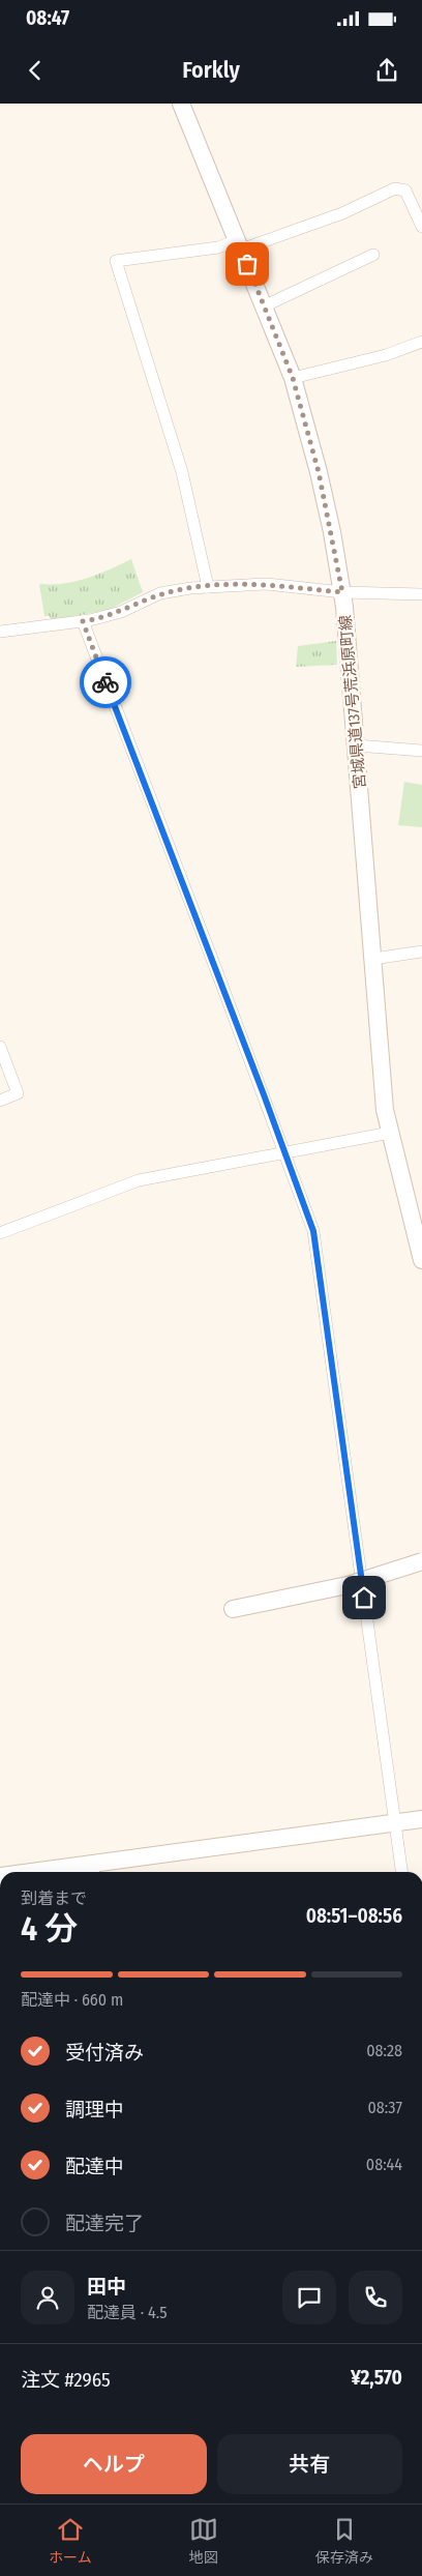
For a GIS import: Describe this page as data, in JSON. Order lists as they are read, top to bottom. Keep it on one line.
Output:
{"streets":{"main road":["宮城県道137号荒浜原町線"]},"page":{"status":"08:47","header":"Forkly","heading":["4 分","到着まで","08:51–08:56"],"panel":["田中","配達員 · 4.5","注文 #2965","¥2,570"],"bar":"配達中 · 660 m","list":[["受付済み","08:28"],["調理中","08:37"],["配達中","08:44"],"配達完了"],"buttons":["ヘルプ","共有"],"tabs":["ホーム","地図","保存済み"]}}
